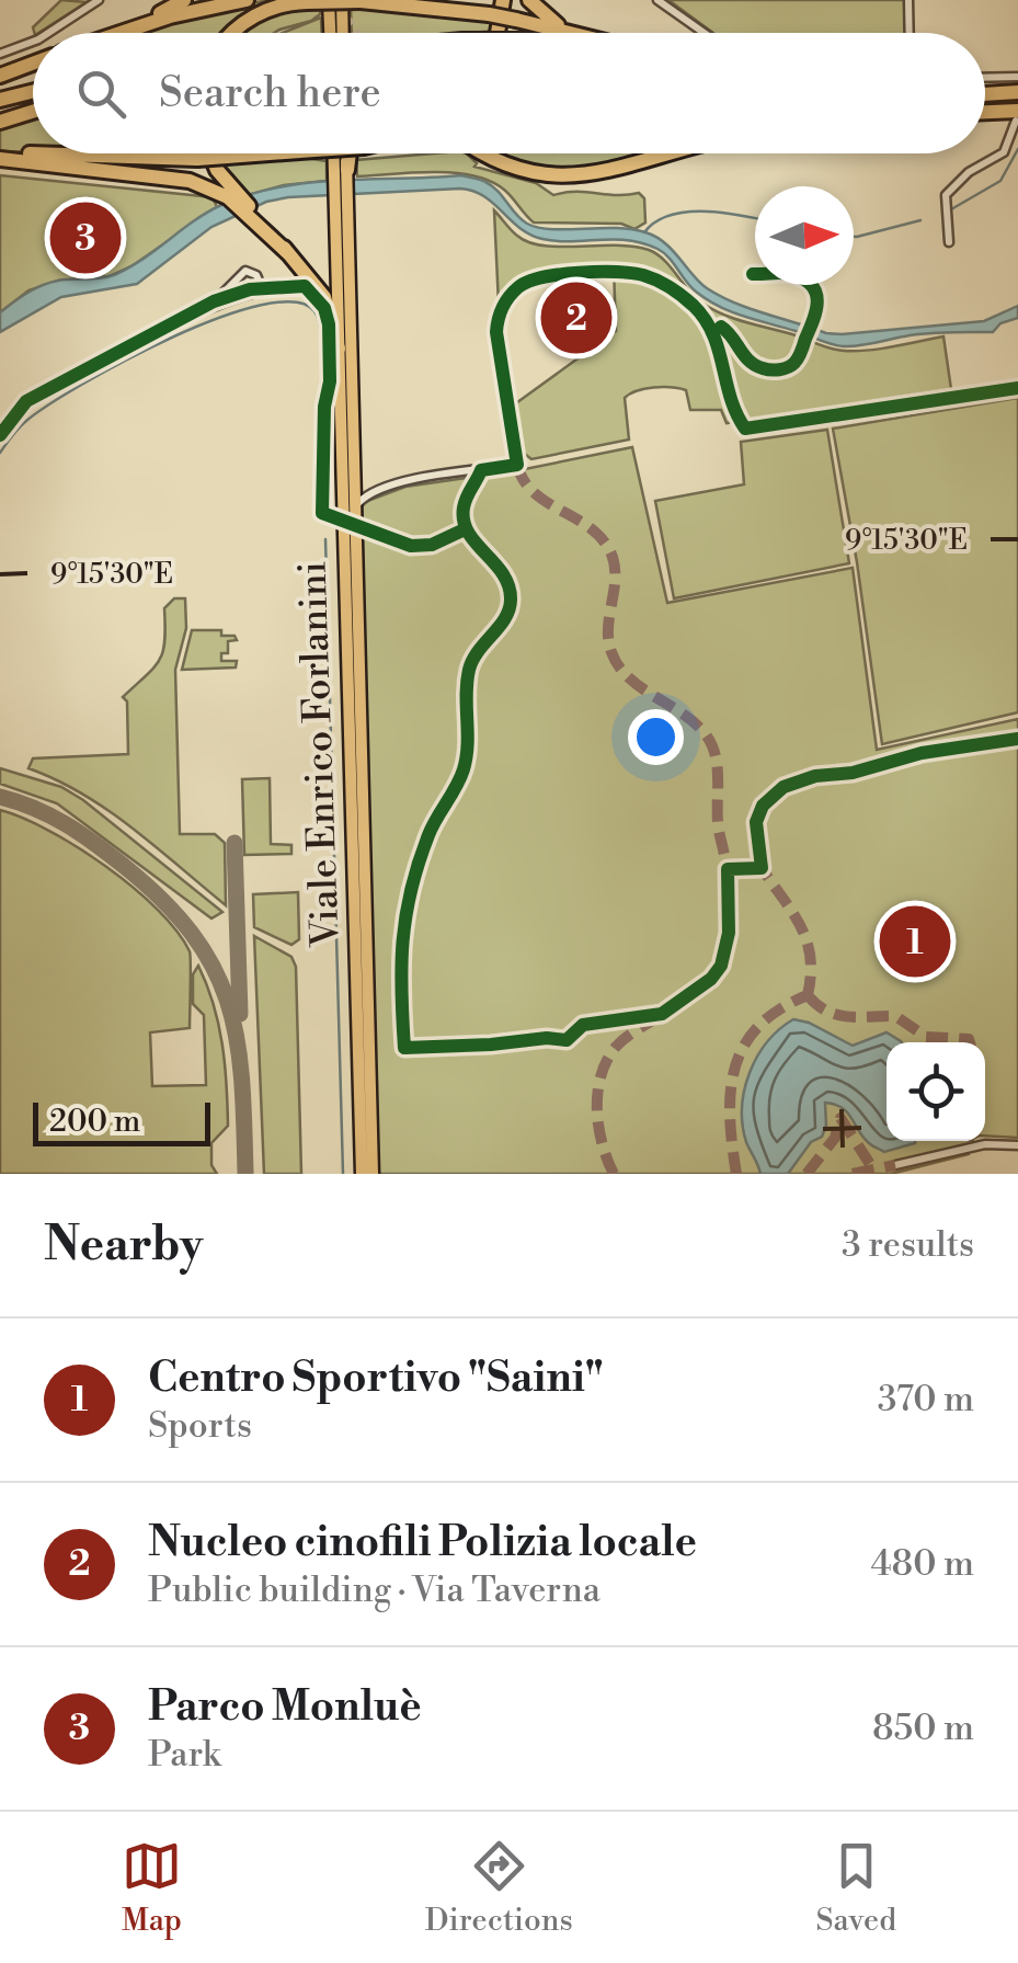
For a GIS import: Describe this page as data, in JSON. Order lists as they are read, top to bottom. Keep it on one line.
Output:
{"streets":{"main road":["Viale Enrico Forlanini"]},"scale_bar":"200 m","north":"right","page":{"search":"Search here","pins":["3","2","1"],"scale":"200 m","heading":["Nearby","3 results"],"list":[{"mark":"1","name":"Centro Sportivo \"Saini\"","note":"Sports","value":"370 m"},{"mark":"2","name":"Nucleo cinofili Polizia locale","note":"Public building · Via Taverna","value":"480 m"},{"mark":"3","name":"Parco Monluè","note":"Park","value":"850 m"}],"nav":["Map","Directions","Saved"]},"coordinates":["9°15'30\"E"]}
